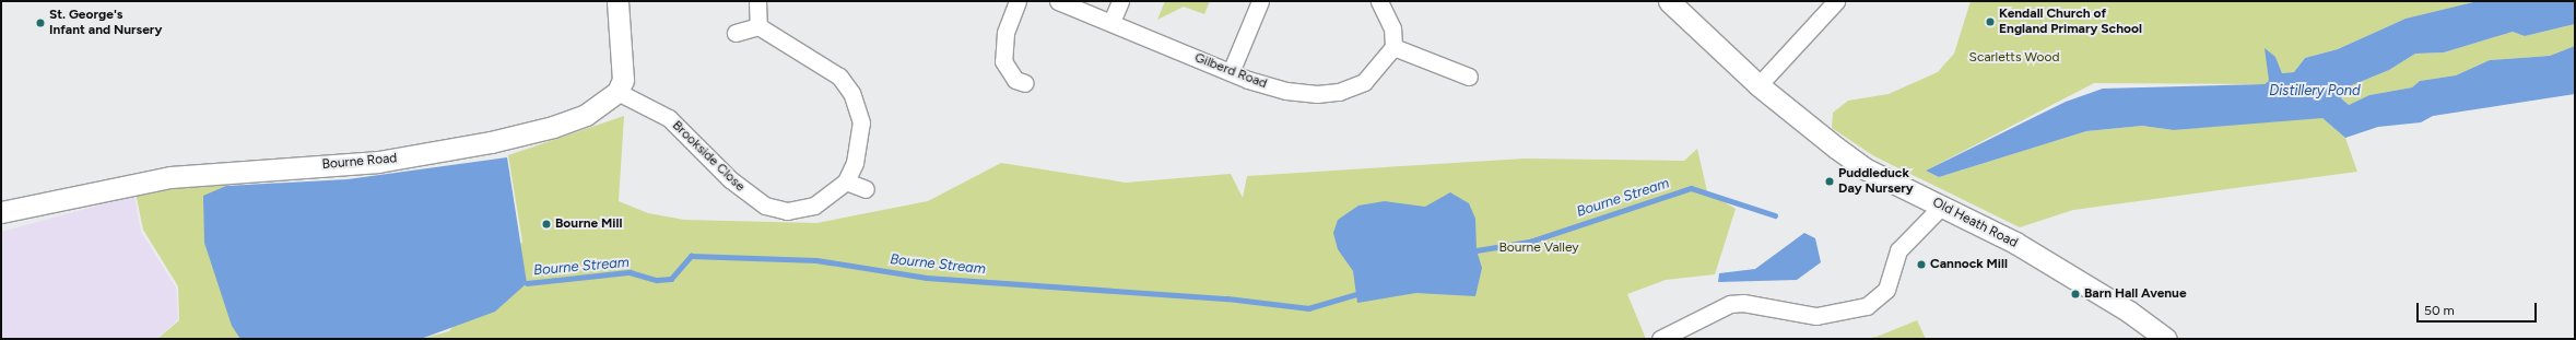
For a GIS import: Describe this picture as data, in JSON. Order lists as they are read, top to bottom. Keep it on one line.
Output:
{"streets":{"street":["Gilberd Road","Brookside Close","Bourne Road","Old Heath Road"]},"crossings":[["Brookside Close","Bourne Road"]],"water":["Distillery Pond","Bourne Stream"],"parks":["Scarletts Wood","Bourne Valley"],"places":["Kendall Church of England Primary School","St. George's Infant and Nursery","Puddleduck Day Nursery","Bourne Mill","Cannock Mill","Barn Hall Avenue"],"scale_bar":"50 m"}
